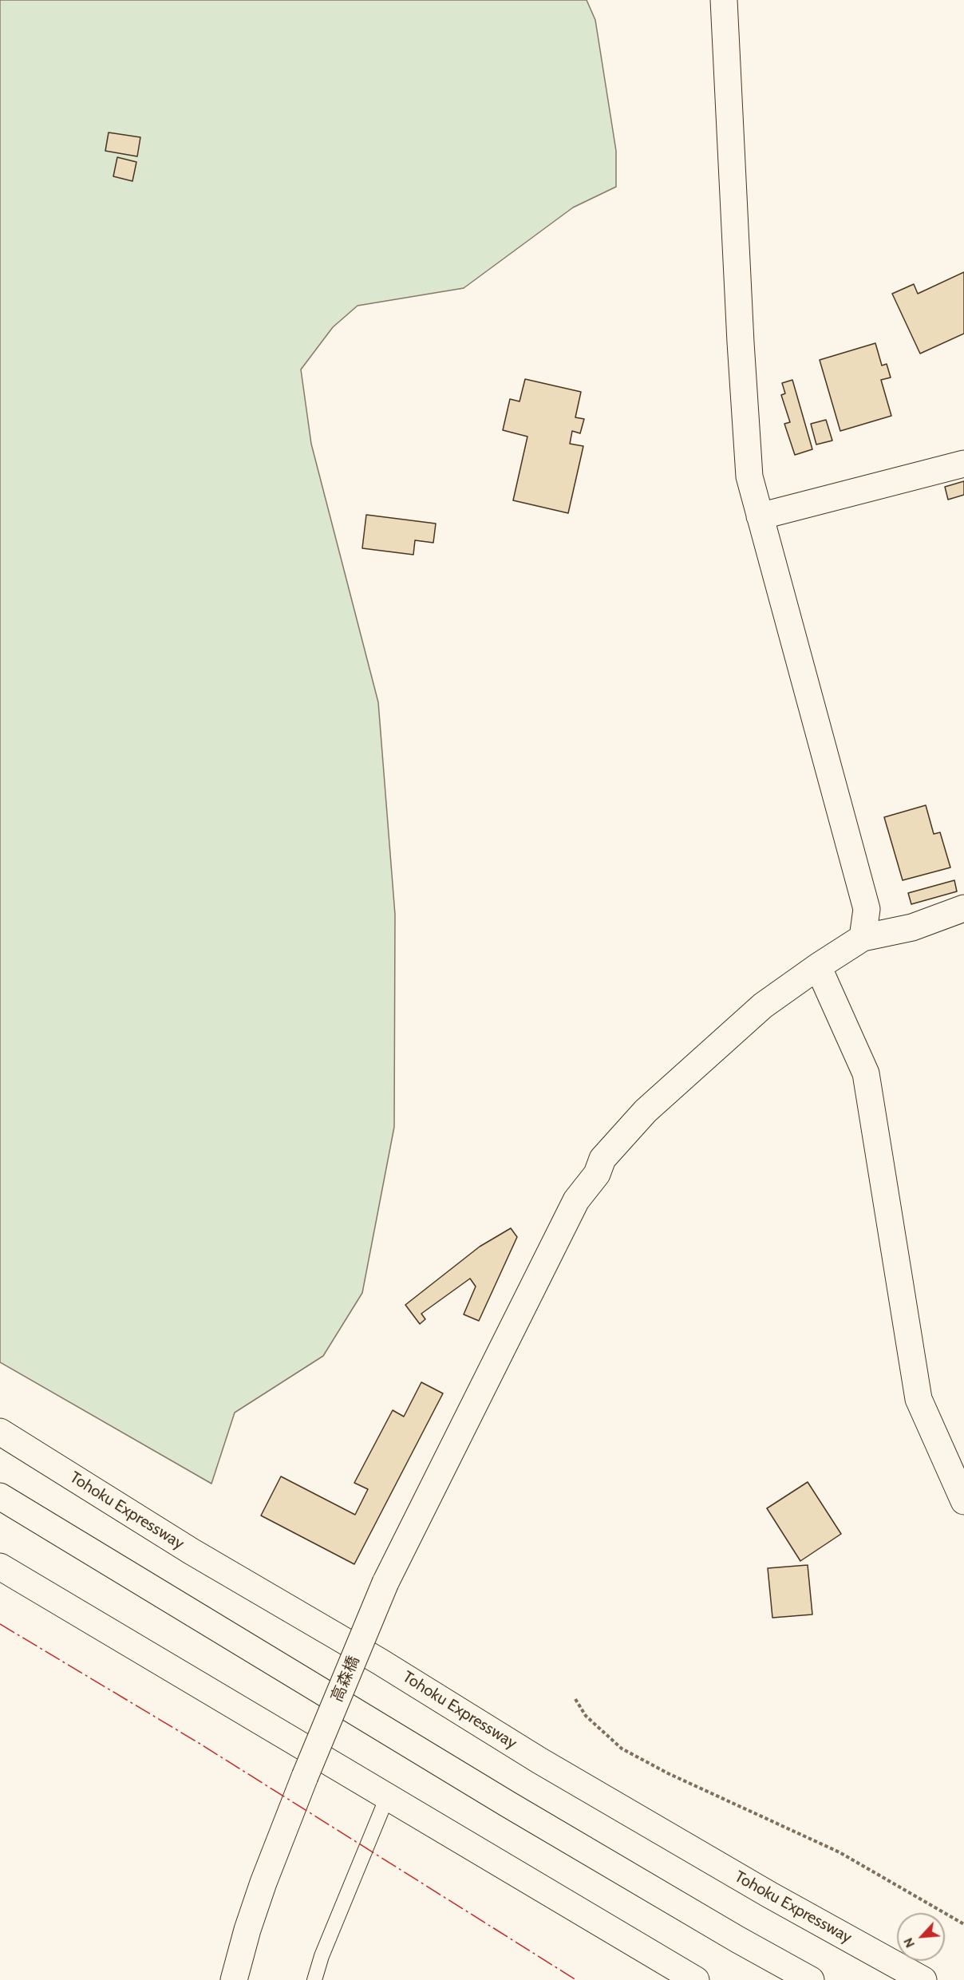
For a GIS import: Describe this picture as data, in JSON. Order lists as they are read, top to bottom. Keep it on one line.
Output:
{"streets":{"main road":["Tohoku Expressway","高森橋"]},"north":"bottom left"}
